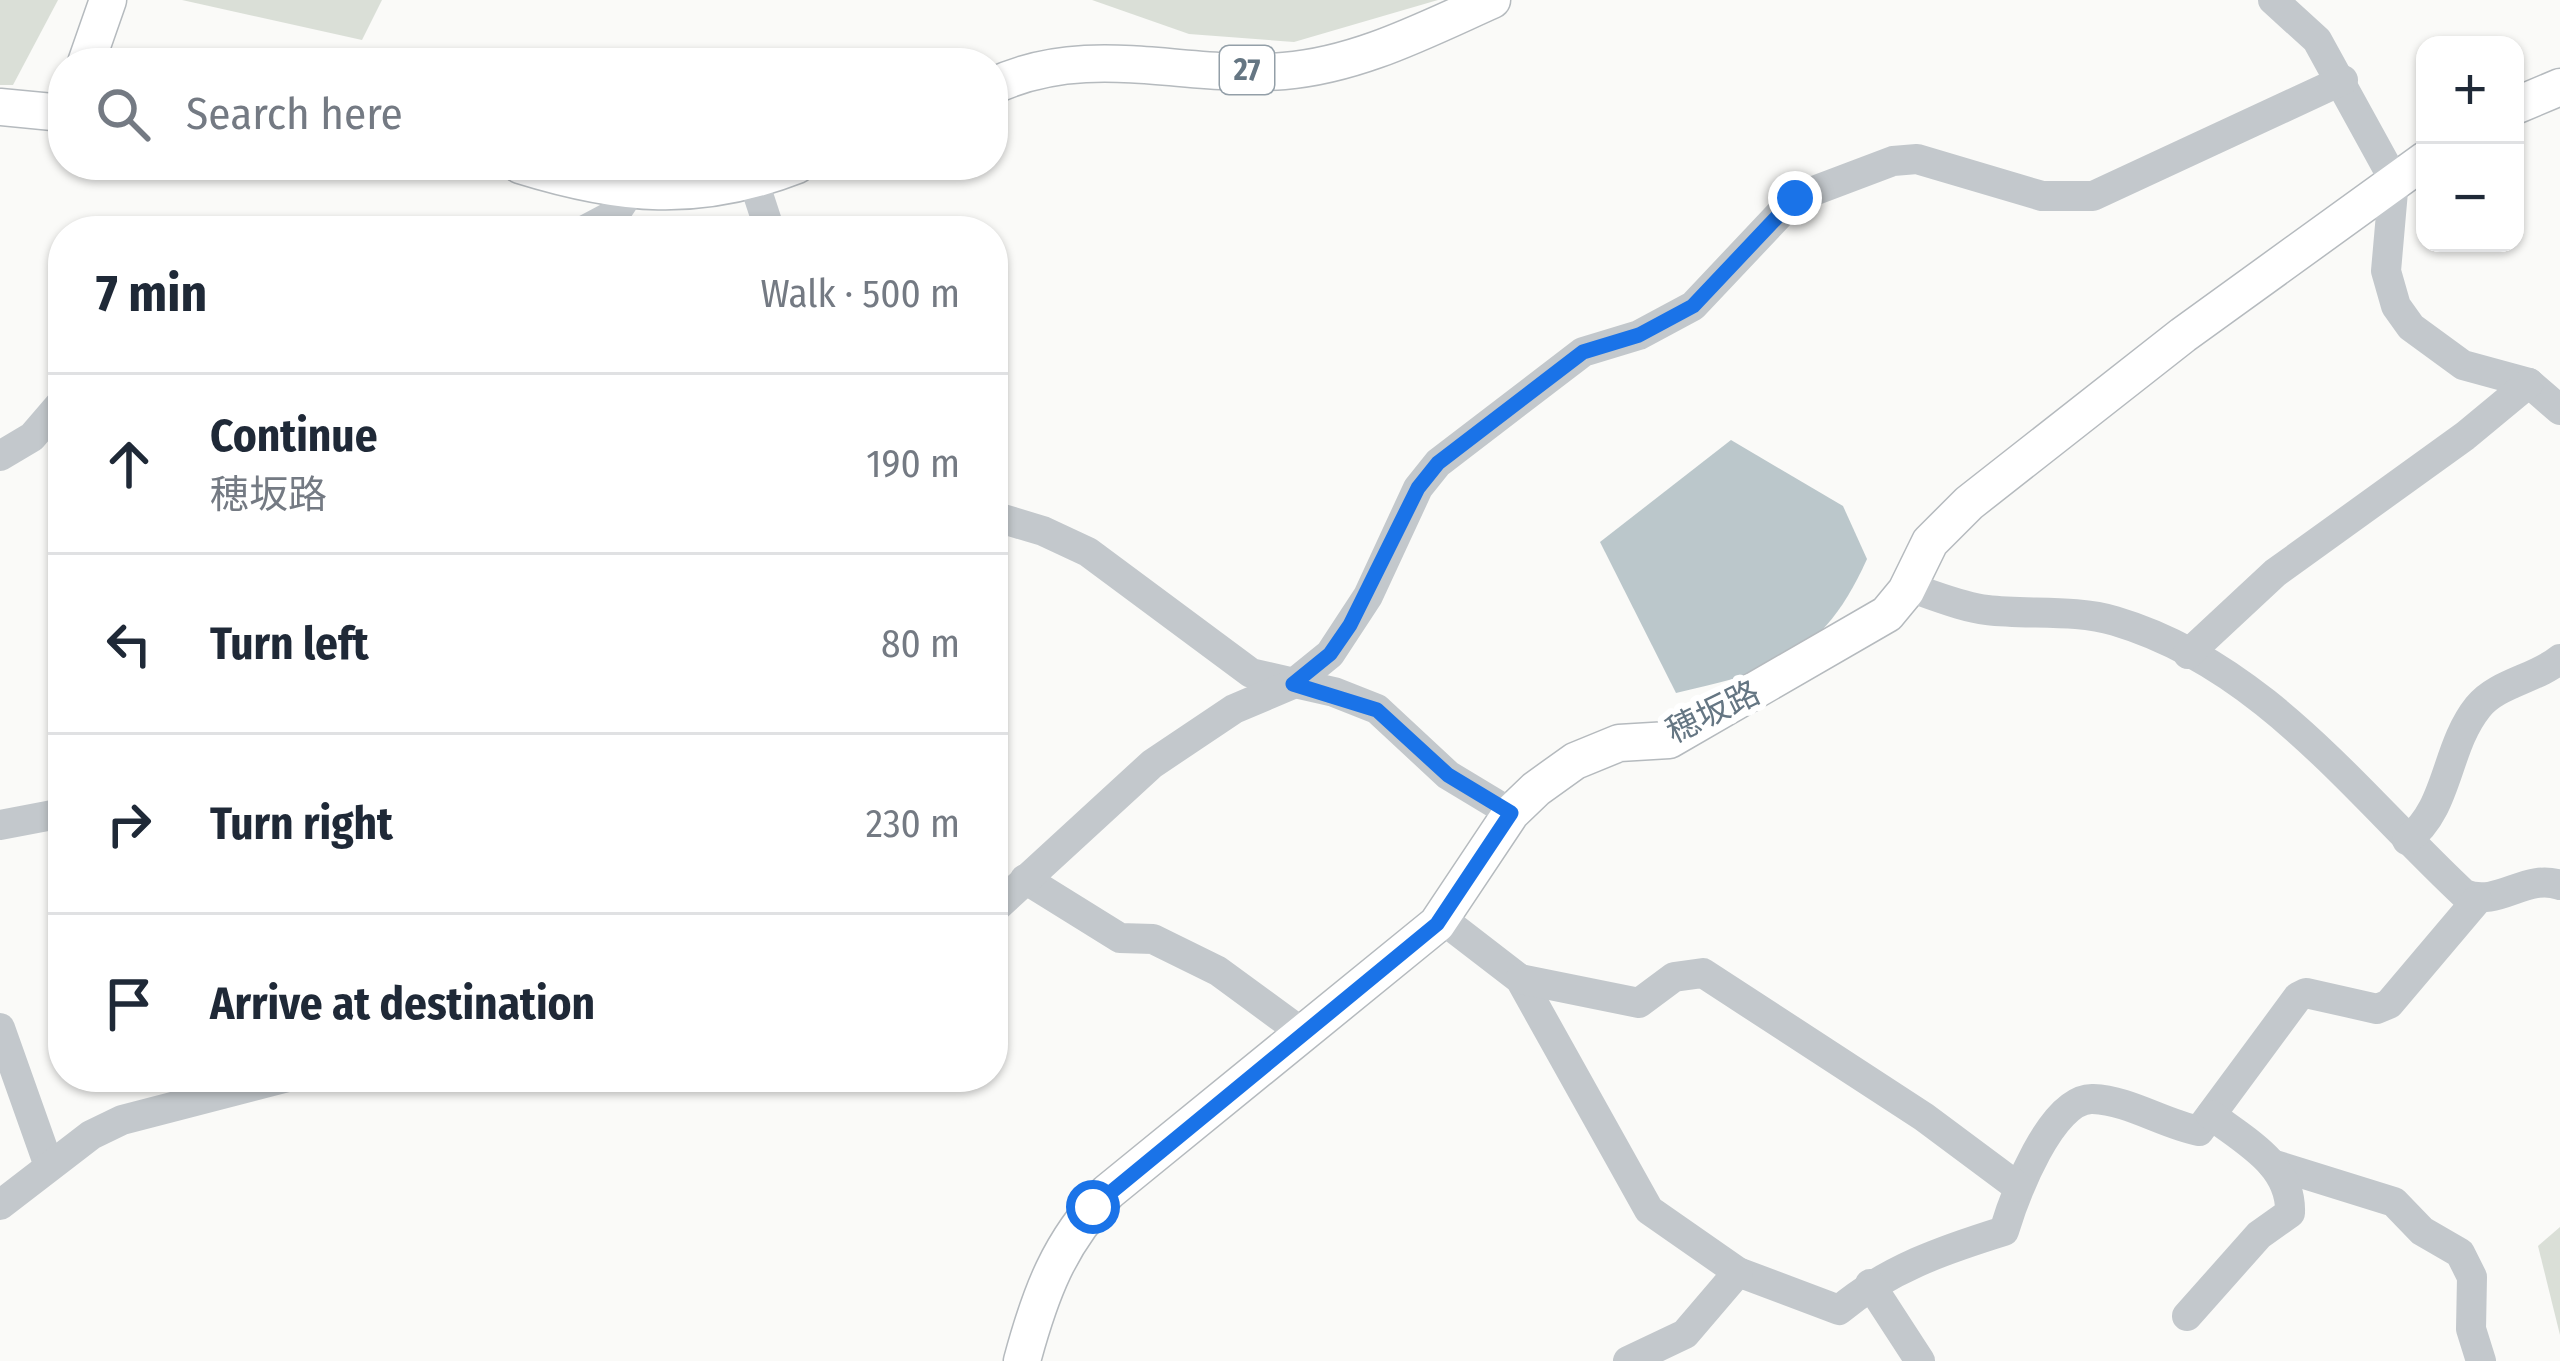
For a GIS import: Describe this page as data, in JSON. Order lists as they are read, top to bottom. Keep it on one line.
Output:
{"streets":{"main road":["27","穂坂路"]},"page":{"map_buttons":["+","−"],"search":"Search here","heading":["7 min","Walk · 500 m"],"list":[["Continue","穂坂路","190 m"],["Turn left","80 m"],["Turn right","230 m"],"Arrive at destination"]}}
